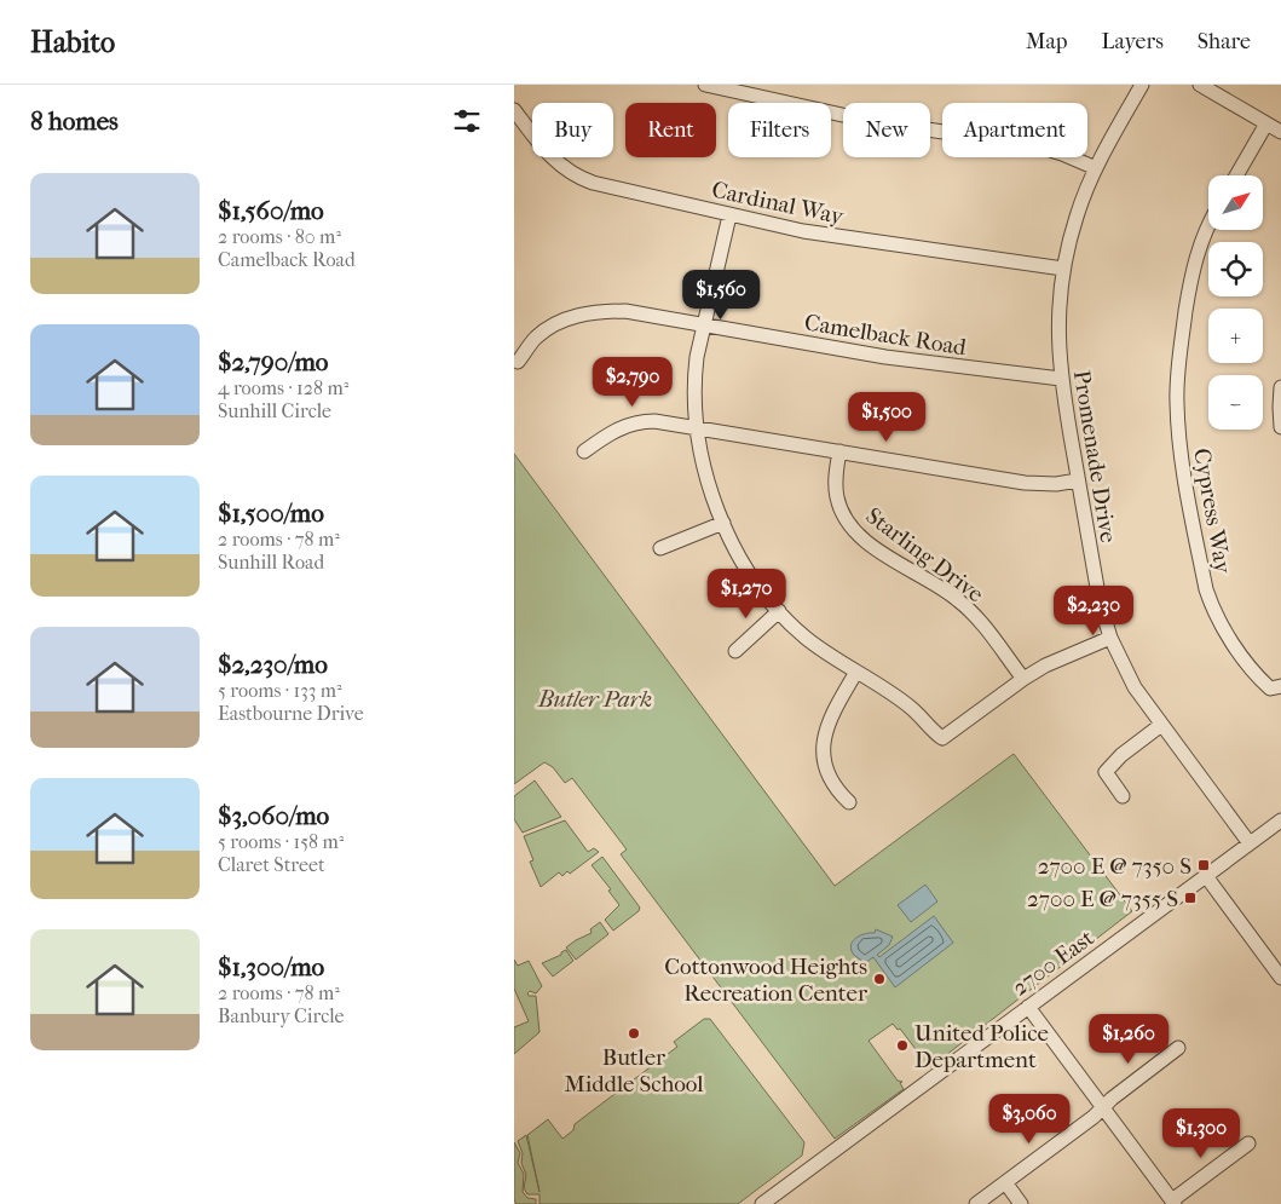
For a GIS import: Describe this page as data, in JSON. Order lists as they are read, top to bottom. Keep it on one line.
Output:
{"streets":{"street":["Cardinal Way","Camelback Road","Promenade Drive","Cypress Way","Starling Drive","2700 East"]},"crossings":[["Cardinal Way","Promenade Drive"],["Camelback Road","Promenade Drive"],["Promenade Drive","2700 East"]],"parks":["Butler Park"],"places":{"transit":["2700 E @ 7350 S","2700 E @ 7355 S"],"other":["Cottonwood Heights Recreation Center","Butler Middle School","United Police Department"]},"north":"top right","page":{"header":"Habito","nav":["Map","Layers","Share"],"heading":"8 homes","chip":["Buy","Rent","Filters","New","Apartment"],"list":[{"name":"$1,560/mo","note":"2 rooms · 80 m² · Camelback Road"},{"name":"$2,790/mo","note":"4 rooms · 128 m² · Sunhill Circle"},{"name":"$1,500/mo","note":"2 rooms · 78 m² · Sunhill Road"},{"name":"$2,230/mo","note":"5 rooms · 133 m² · Eastbourne Drive"},{"name":"$3,060/mo","note":"5 rooms · 158 m² · Claret Street"},{"name":"$1,300/mo","note":"2 rooms · 78 m² · Banbury Circle"}],"map_buttons":["+","−"],"price":["$1,560","$2,790","$1,500","$1,270","$2,230","$1,260","$3,060","$1,300"]}}
